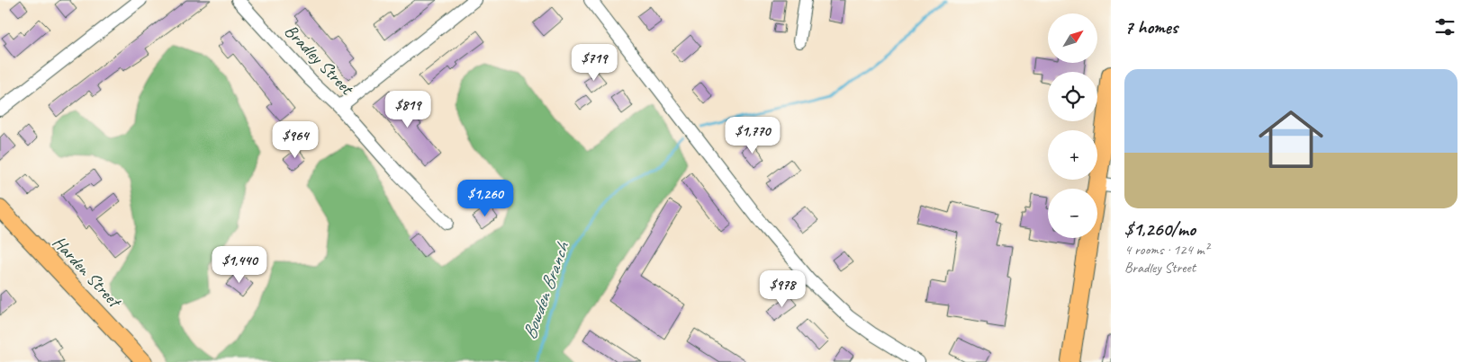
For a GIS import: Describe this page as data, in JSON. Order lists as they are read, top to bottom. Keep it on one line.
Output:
{"streets":{"main road":["Harden Street"],"street":["Bradley Street"]},"water":["Bowden Branch"],"north":"top right","page":{"heading":"7 homes","map_buttons":["+","−"],"price":["$719","$819","$1,770","$964","$1,260","$1,440","$978"],"list":[{"name":"$1,260/mo","note":"4 rooms · 124 m² · Bradley Street"}]}}
